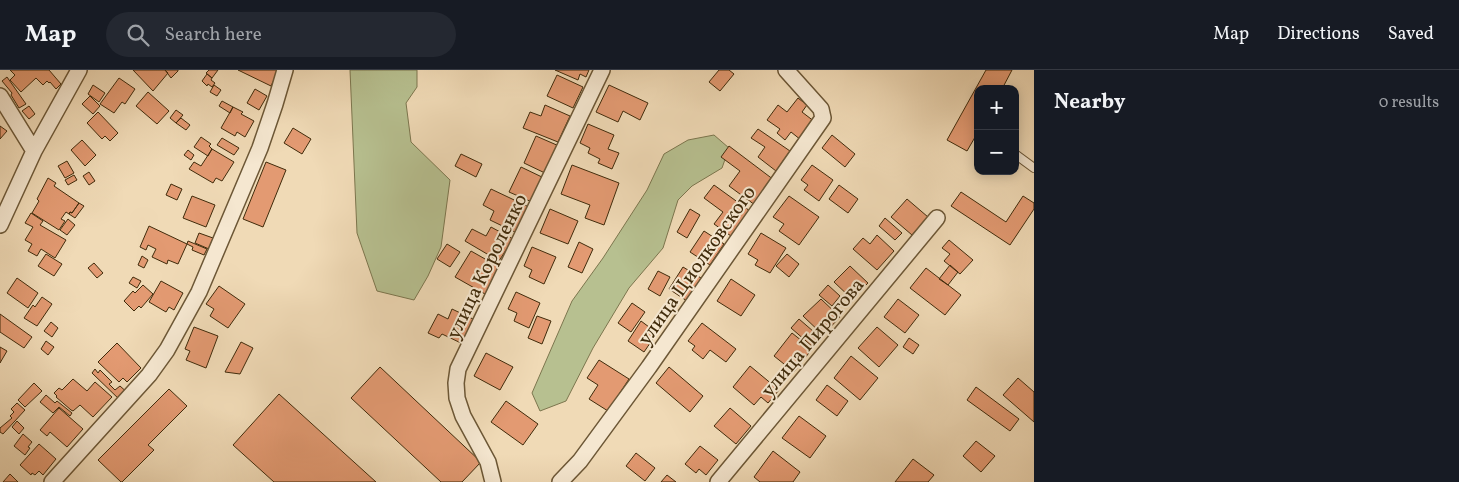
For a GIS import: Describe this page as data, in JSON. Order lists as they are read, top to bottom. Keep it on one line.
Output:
{"streets":{"street":["улица Циолковского","улица Короленко","улица Пирогова"]},"page":{"header":"Map","search":"Search here","nav":["Map","Directions","Saved"],"heading":["Nearby","0 results"],"map_buttons":["+","−"]}}
